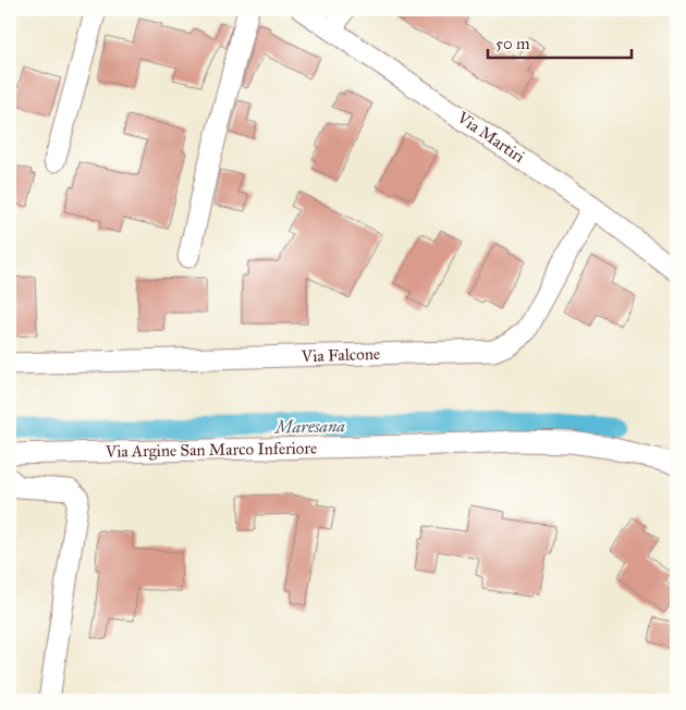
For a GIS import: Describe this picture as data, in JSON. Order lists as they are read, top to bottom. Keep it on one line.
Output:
{"streets":{"street":["Via Martiri","Via Falcone","Via Argine San Marco Inferiore"]},"crossings":[["Via Martiri","Via Falcone"]],"water":["Maresana"],"scale_bar":"50 m"}
